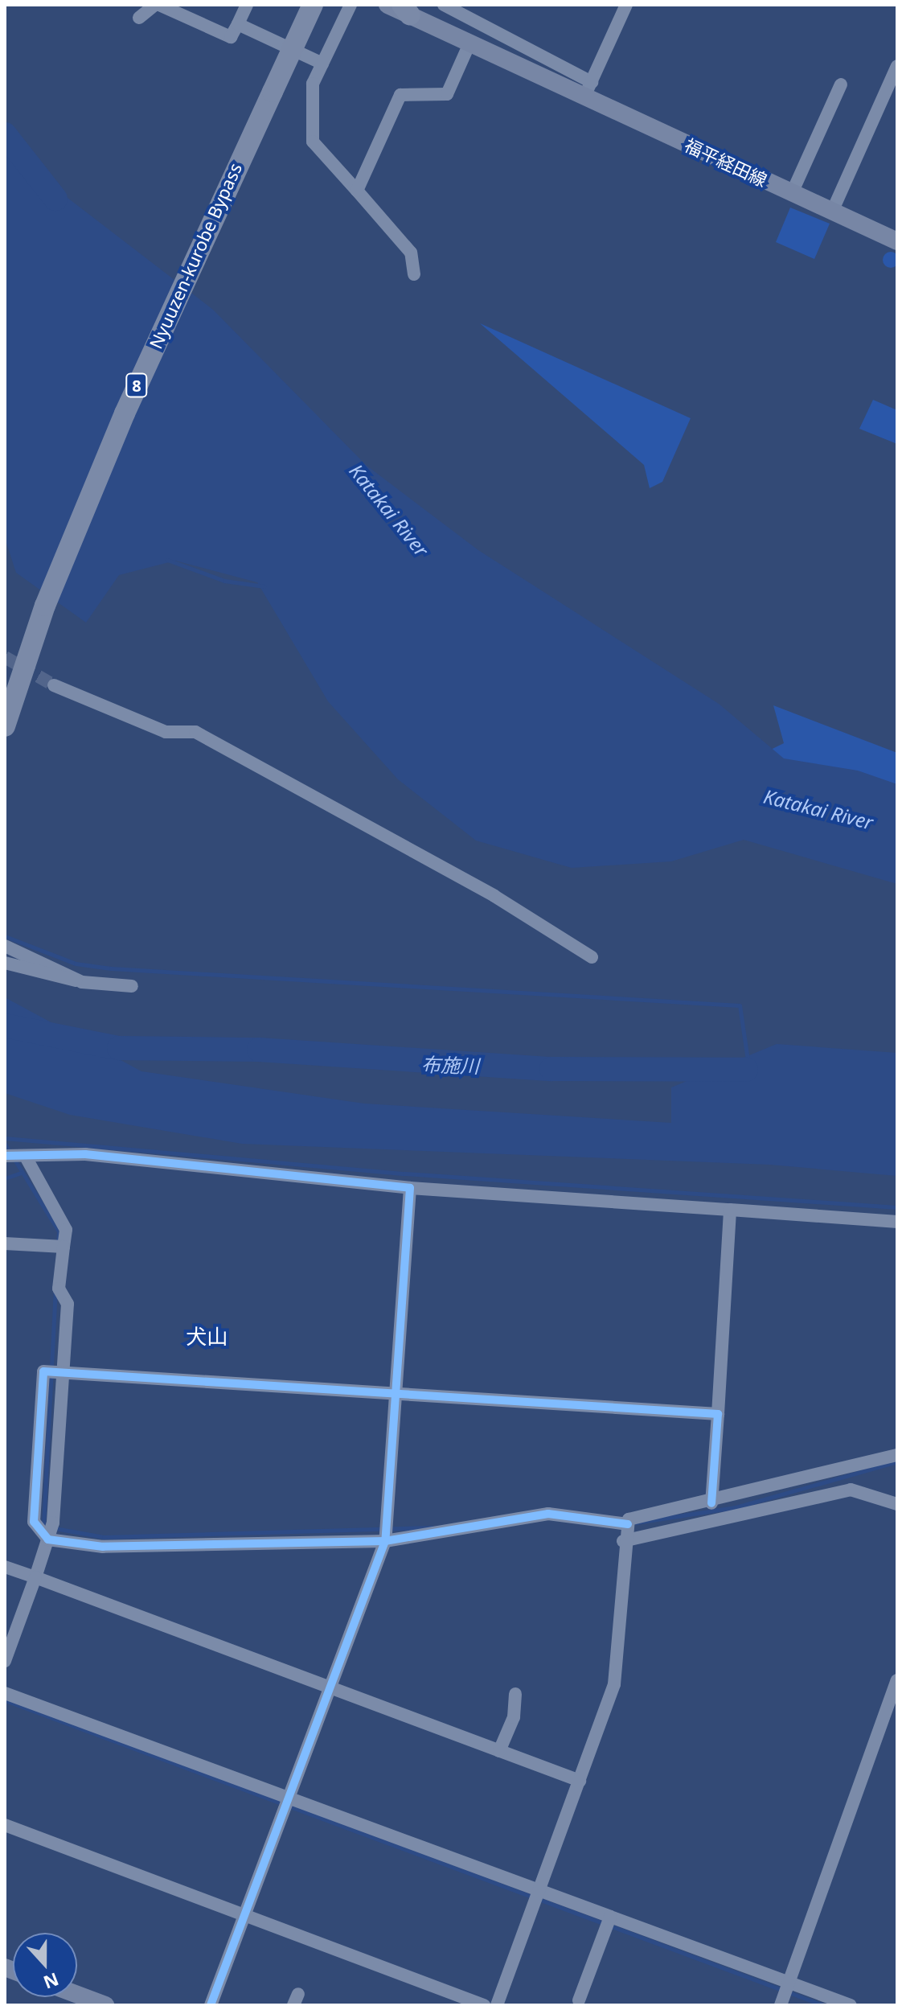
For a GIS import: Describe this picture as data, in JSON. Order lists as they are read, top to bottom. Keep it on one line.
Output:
{"streets":{"highway":["Nyuuzen-kurobe Bypass","8"],"main road":["福平経田線"]},"districts":["犬山"],"water":["Katakai River","布施川"],"north":"bottom"}
